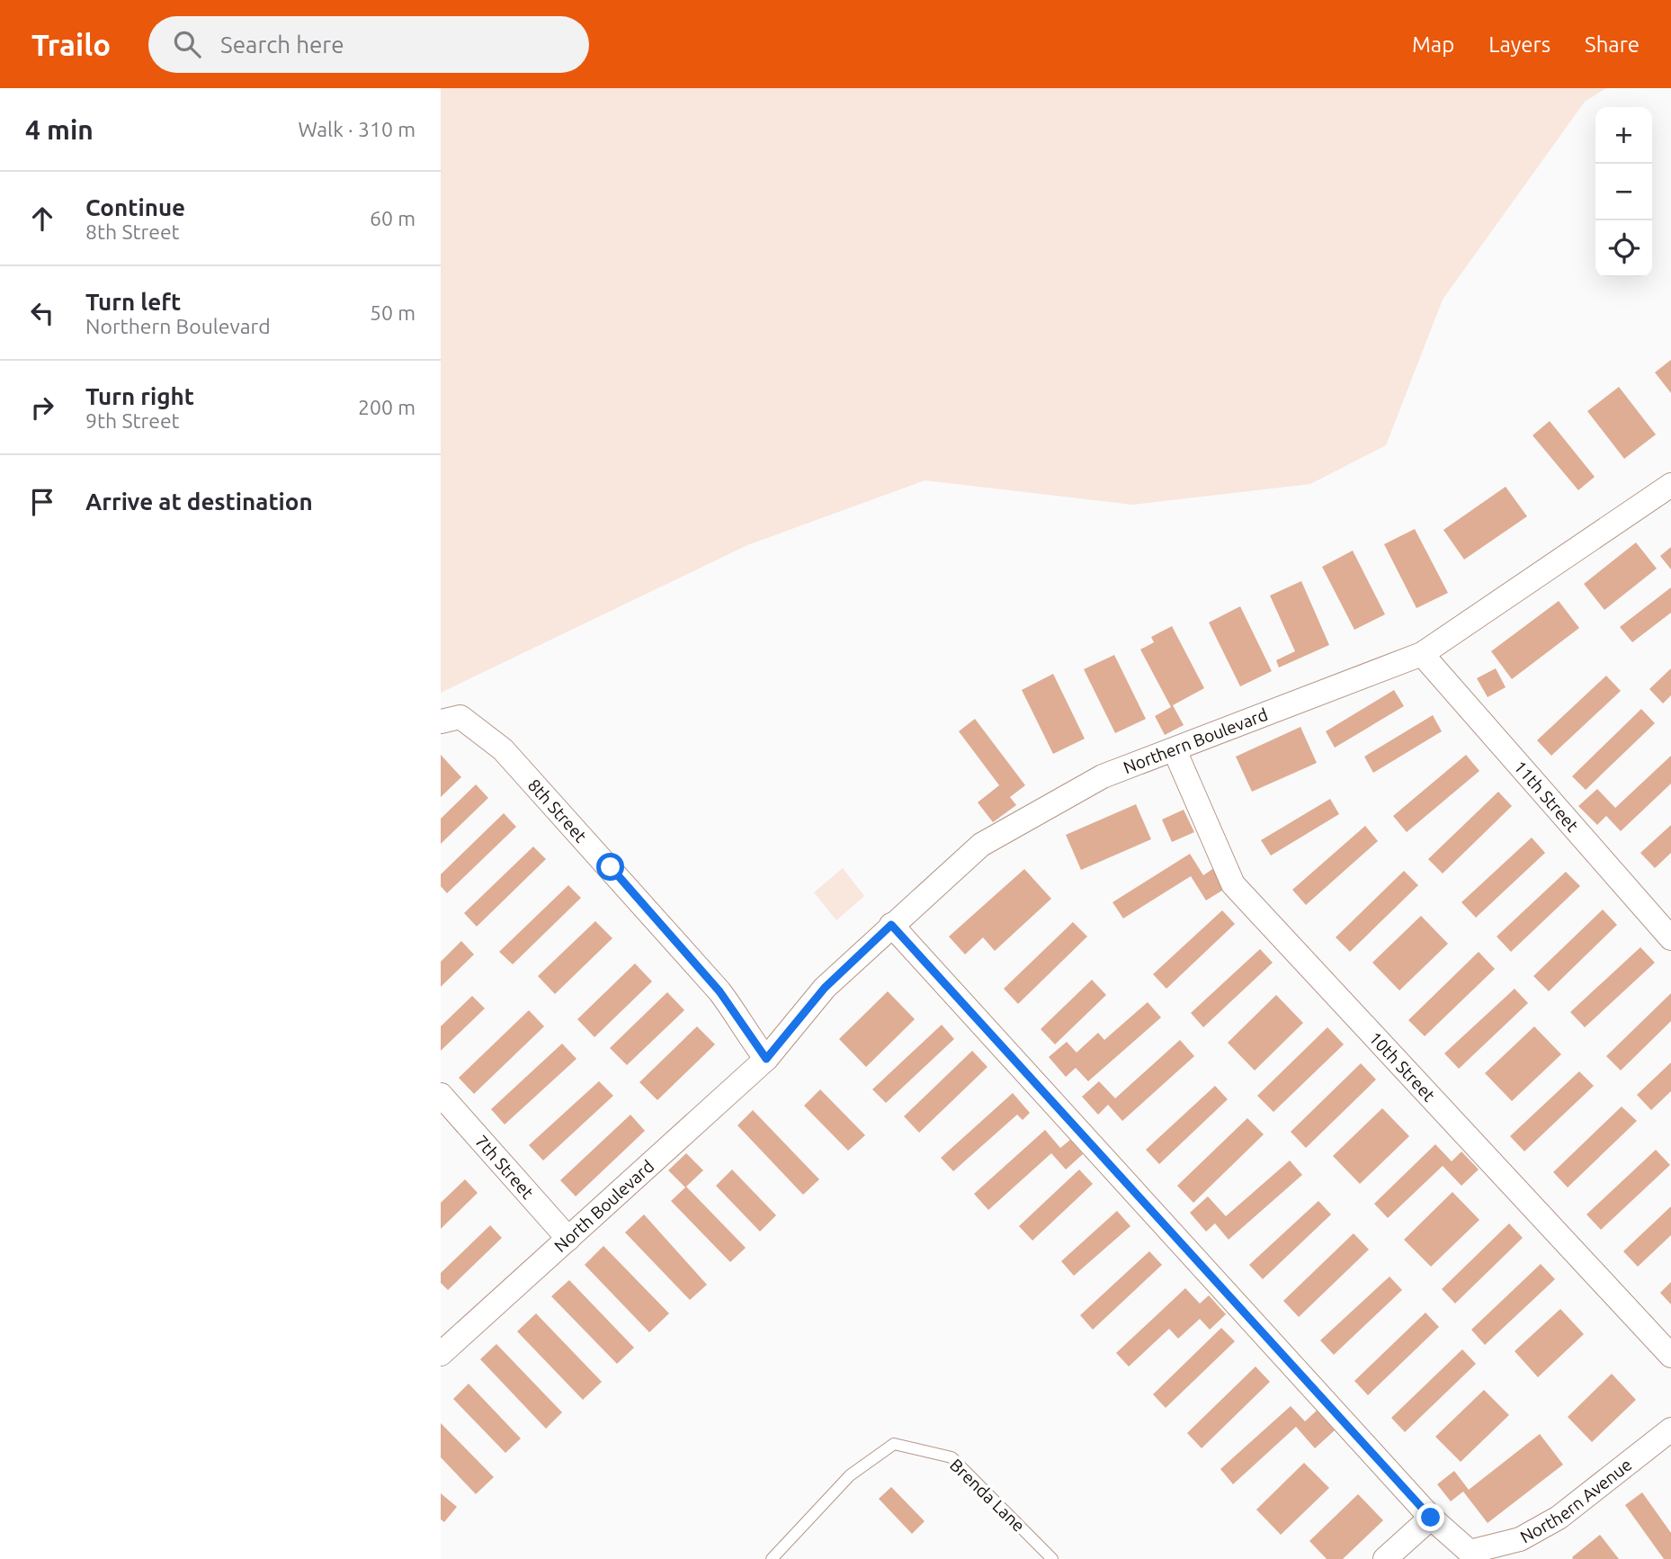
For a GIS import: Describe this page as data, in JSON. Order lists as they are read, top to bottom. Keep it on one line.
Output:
{"streets":{"street":["Northern Boulevard","11th Street","8th Street","10th Street","7th Street","North Boulevard","Northern Avenue"],"lane":["Brenda Lane"]},"crossings":[["Northern Boulevard","11th Street"],["Northern Boulevard","8th Street"],["Northern Boulevard","10th Street"],["Northern Boulevard","North Boulevard"],["8th Street","North Boulevard"],["7th Street","North Boulevard"]],"page":{"header":"Trailo","search":"Search here","nav":["Map","Layers","Share"],"heading":["4 min","Walk · 310 m"],"map_buttons":["+","−"],"list":[["Continue","8th Street","60 m"],["Turn left","Northern Boulevard","50 m"],["Turn right","9th Street","200 m"],"Arrive at destination"]}}
